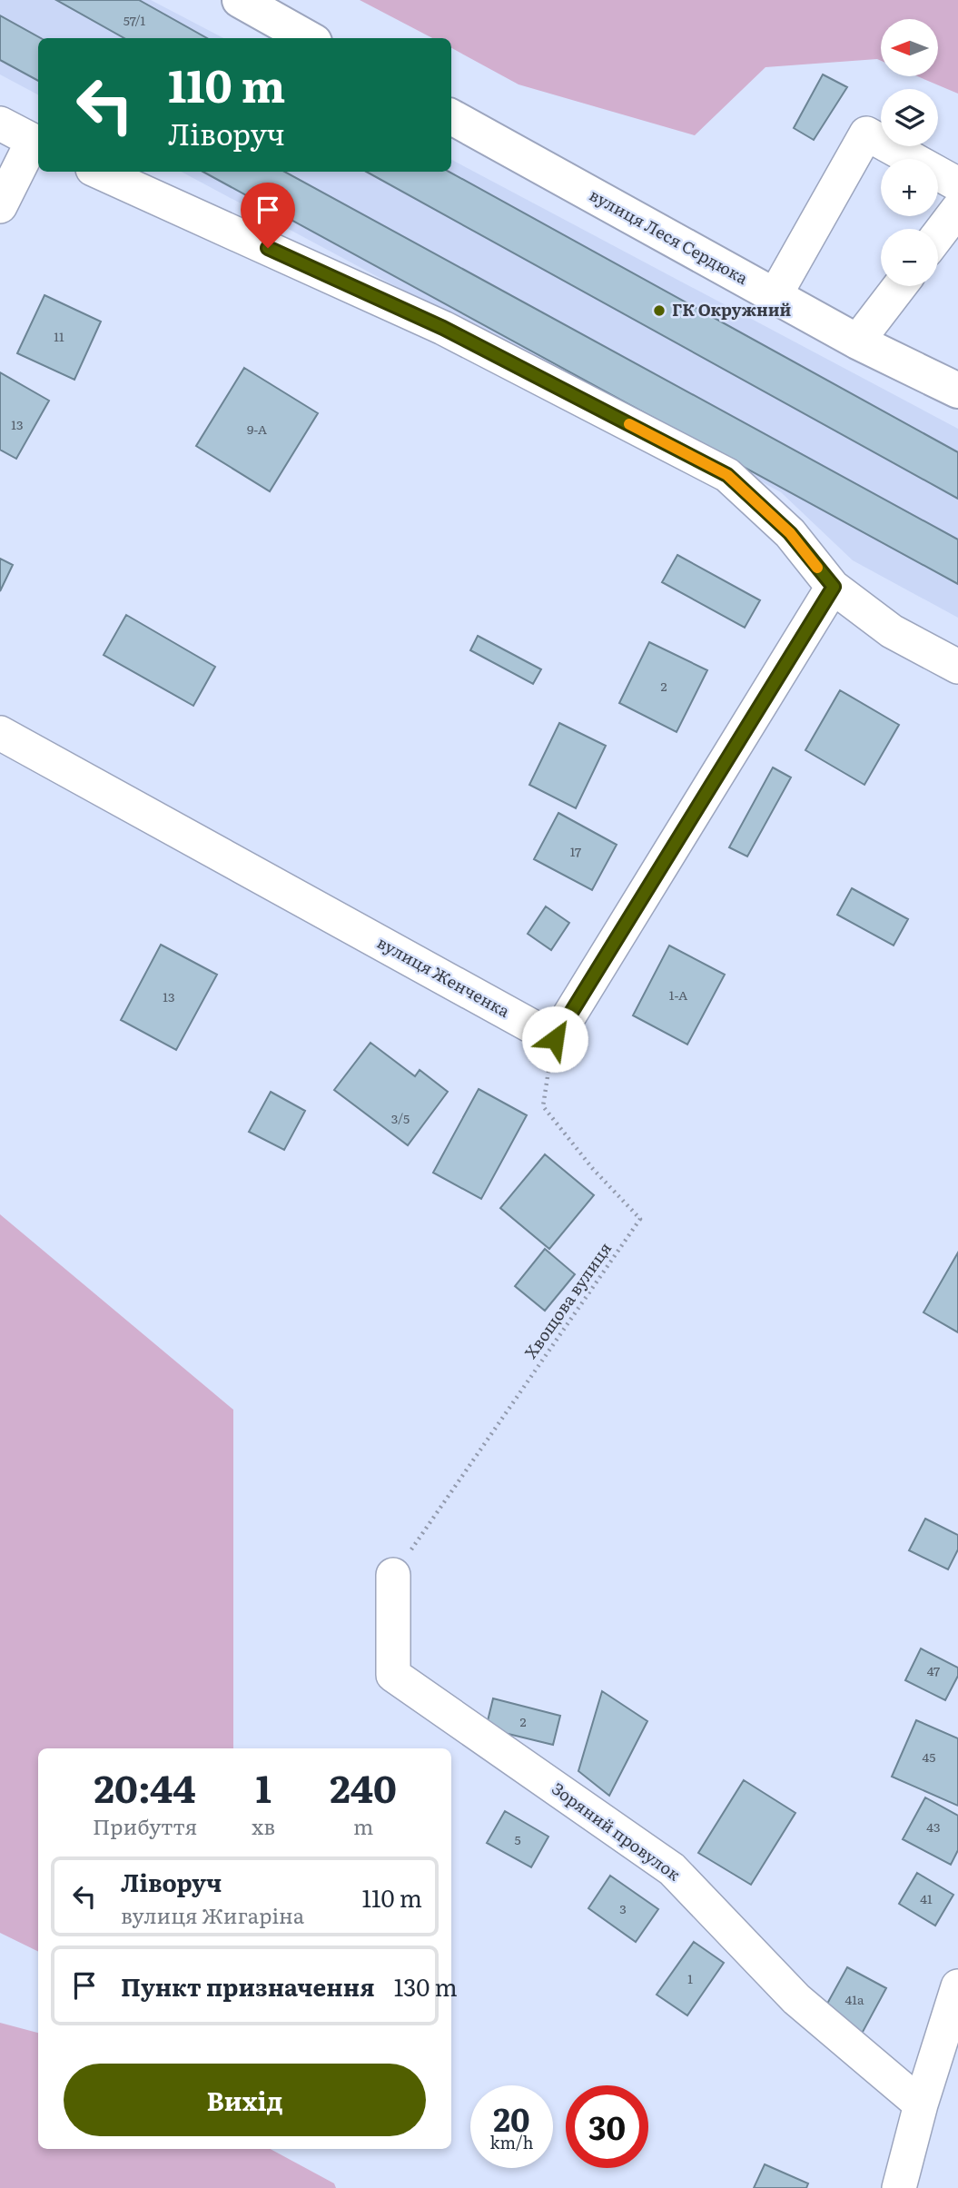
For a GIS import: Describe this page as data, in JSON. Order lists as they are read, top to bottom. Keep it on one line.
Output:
{"streets":{"main road":["вулиця Леся Сердюка"],"street":["вулиця Женченка","Зоряний провулок"],"path":["Хвощова вулиця"]},"crossings":[["вулиця Женченка","Хвощова вулиця"],["Хвощова вулиця","Зоряний провулок"]],"places":["ГК Окружний"],"house_numbers":["57/1","11","13","9-А","2","17","1-А","13","3/5","47","2","45","43","5","41","3","1","41а"],"north":"left","page":{"map_buttons":["+","−"],"turn":["110 m","Ліворуч"],"eta":["20:44","Прибуття","1","хв","240","m"],"list":[{"name":"Ліворуч","note":"вулиця Жигаріна","value":"110 m"},{"name":"Пункт призначення","value":"130 m"}],"buttons":"Вихід","speed":"20 km/h","limit":"30"}}
